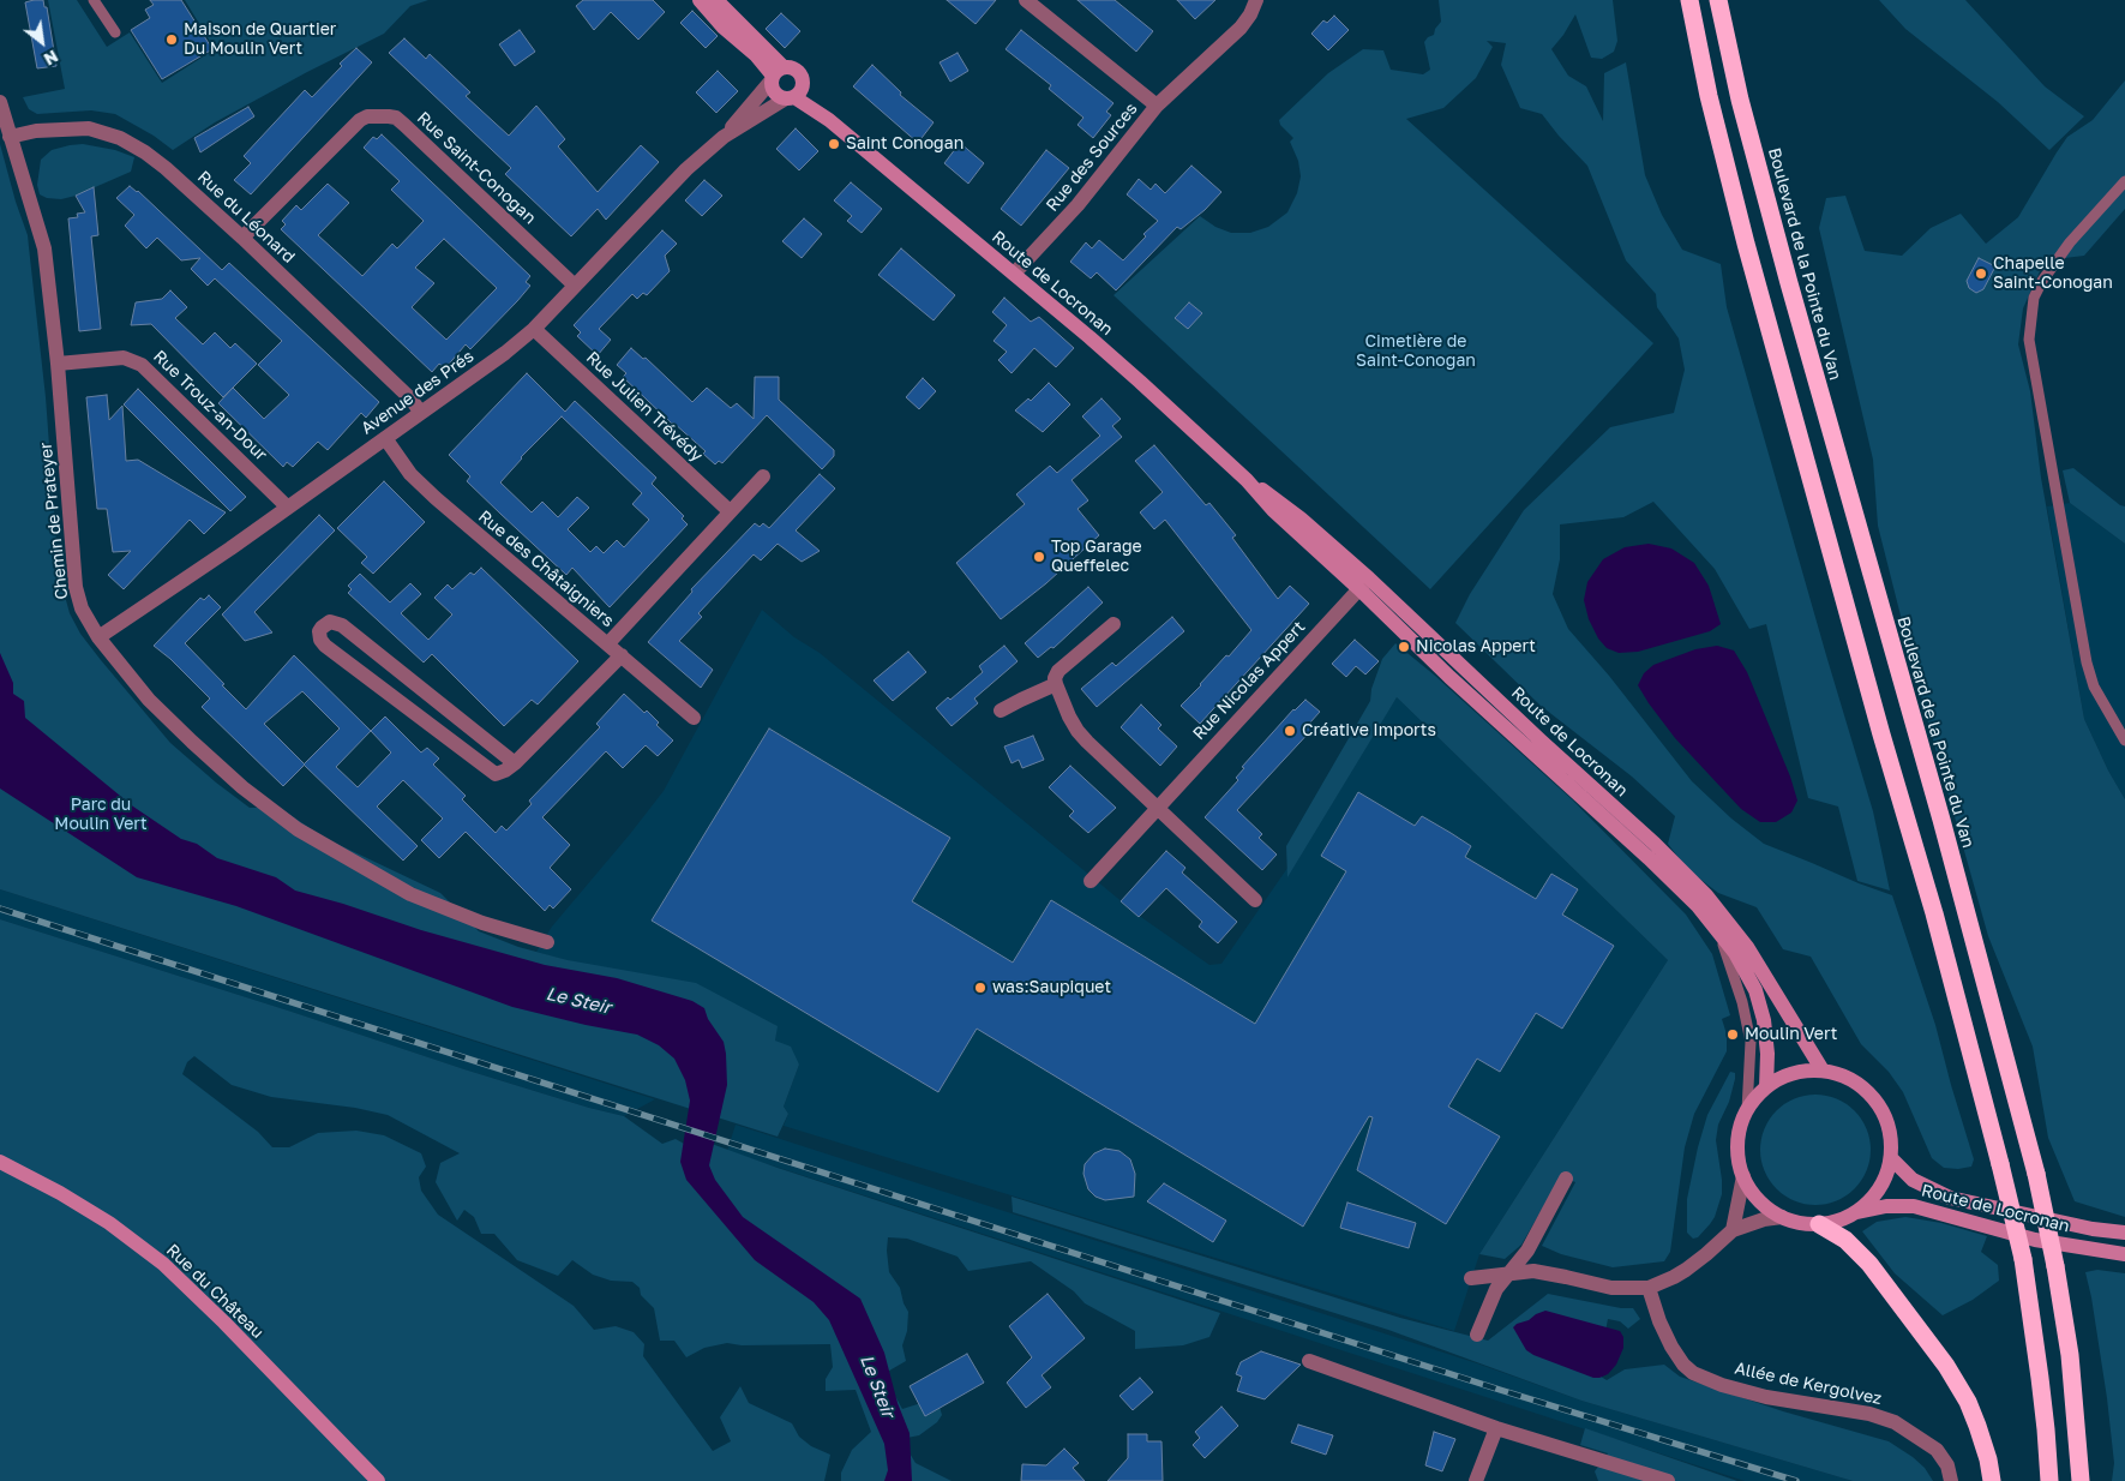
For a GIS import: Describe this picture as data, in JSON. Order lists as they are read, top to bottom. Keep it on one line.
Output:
{"streets":{"highway":["Boulevard de la Pointe du Van"],"main road":["Route de Locronan","Rue du Château"],"street":["Rue des Sources","Rue Saint-Conogan","Rue du Léonard","Avenue des Prés","Rue Trouz-an-Dour","Rue Julien Trévédy","Chemin de Prateyer","Rue des Châtaigniers","Rue Nicolas Appert","Allée de Kergolvez"]},"crossings":[["Rue des Sources","Route de Locronan"],["Rue Saint-Conogan","Rue du Léonard"],["Rue Saint-Conogan","Avenue des Prés"],["Rue du Léonard","Avenue des Prés"],["Rue du Léonard","Chemin de Prateyer"],["Route de Locronan","Avenue des Prés"],["Route de Locronan","Rue Nicolas Appert"],["Avenue des Prés","Rue Trouz-an-Dour"],["Avenue des Prés","Rue Julien Trévédy"],["Avenue des Prés","Chemin de Prateyer"],["Avenue des Prés","Rue des Châtaigniers"],["Rue Trouz-an-Dour","Chemin de Prateyer"]],"water":["Le Steir"],"parks":["Cimetière de Saint-Conogan","Parc du Moulin Vert"],"places":["Maison de Quartier Du Moulin Vert","Saint Conogan","Chapelle Saint-Conogan","Top Garage Queffelec","Nicolas Appert","Créative Imports","was:Saupiquet","Moulin Vert"],"north":"bottom right"}
